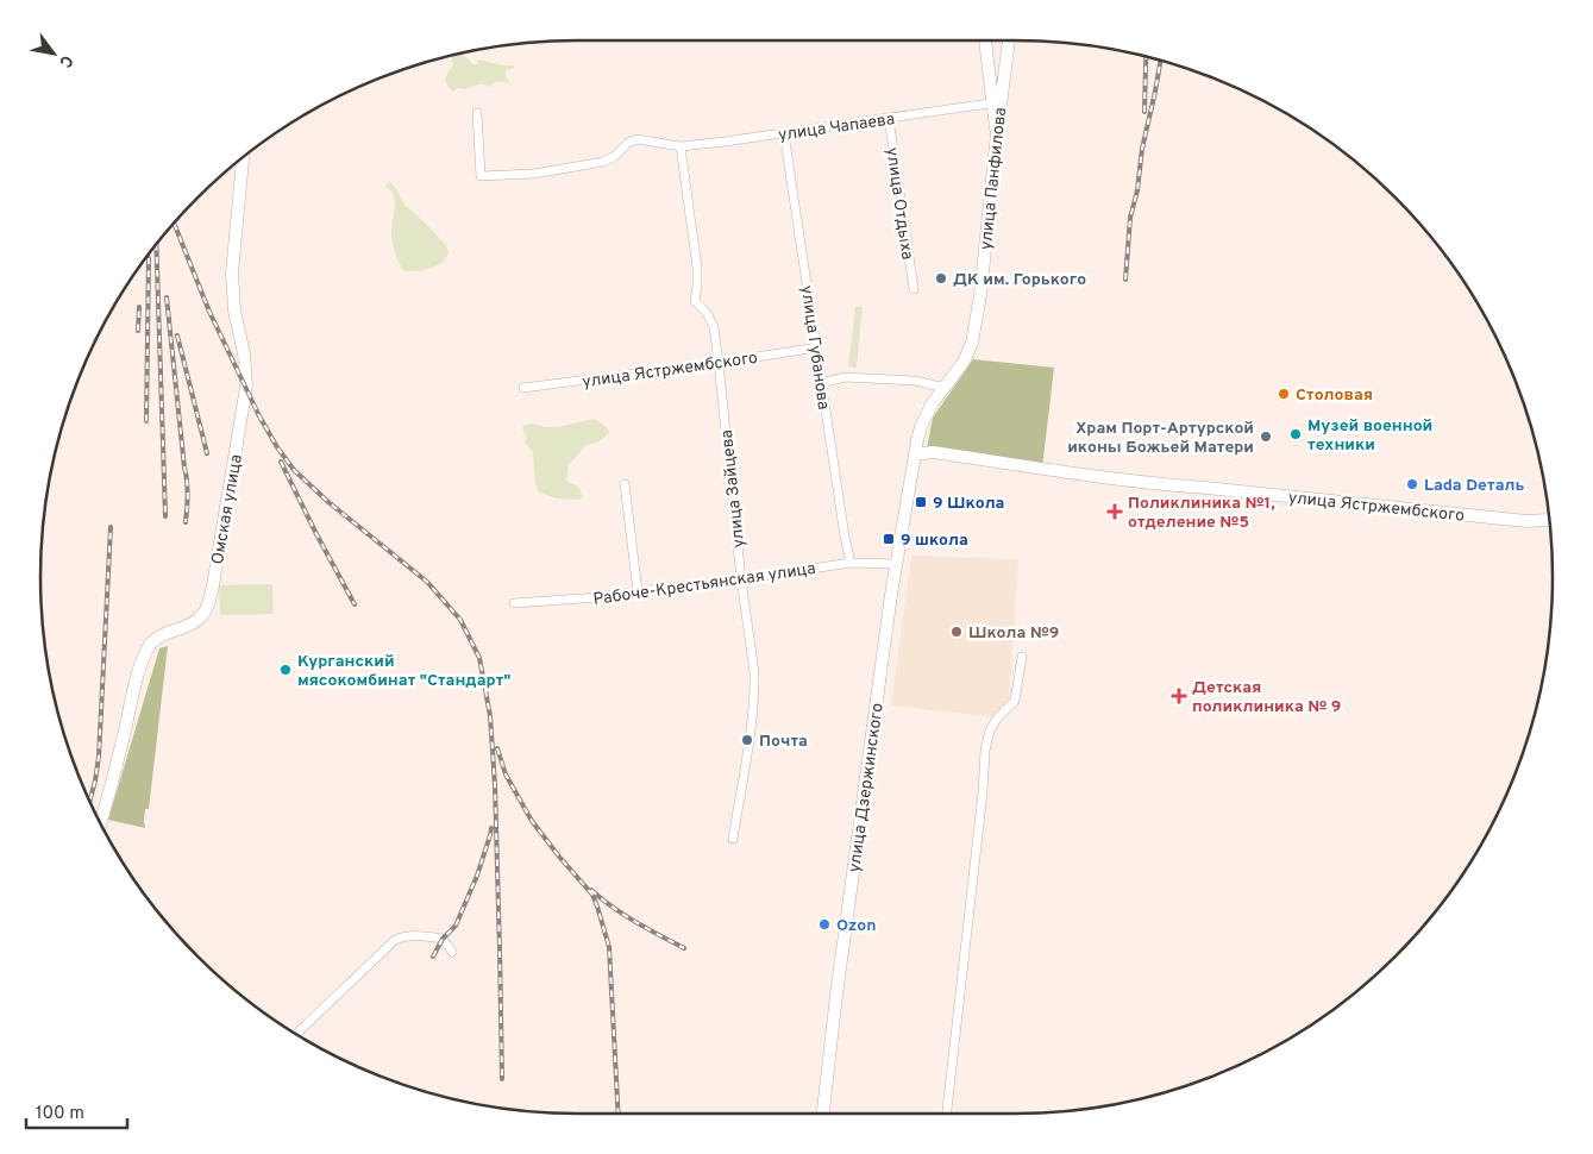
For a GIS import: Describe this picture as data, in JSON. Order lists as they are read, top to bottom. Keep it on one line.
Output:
{"streets":{"main road":["улица Панфилова","улица Ястржембского","Омская улица","улица Дзержинского"],"street":["улица Чапаева","улица Отдыха","улица Губанова","улица Зайцева","Рабоче-Крестьянская улица"]},"crossings":[["улица Чапаева","улица Панфилова"],["улица Чапаева","улица Отдыха"],["улица Чапаева","улица Губанова"],["улица Чапаева","улица Зайцева"],["улица Панфилова","улица Ястржембского"],["улица Панфилова","улица Дзержинского"],["улица Губанова","улица Ястржембского"],["улица Губанова","Рабоче-Крестьянская улица"],["улица Ястржембского","улица Зайцева"],["улица Ястржембского","улица Дзержинского"],["улица Зайцева","Рабоче-Крестьянская улица"],["Рабоче-Крестьянская улица","улица Дзержинского"]],"places":{"other":["ДК им. Горького","Столовая","Музей военной техники","Храм Порт-Артурской иконы Божьей Матери","Lada Dеталь","Школа №9","Курганский мясокомбинат \"Стандарт\"","Почта","Ozon"],"transit":["9 Школа","9 школа"],"health":["Поликлиника №1, отделение №5","Детская поликлиника № 9"]},"scale_bar":"100 m","north":"bottom right"}
